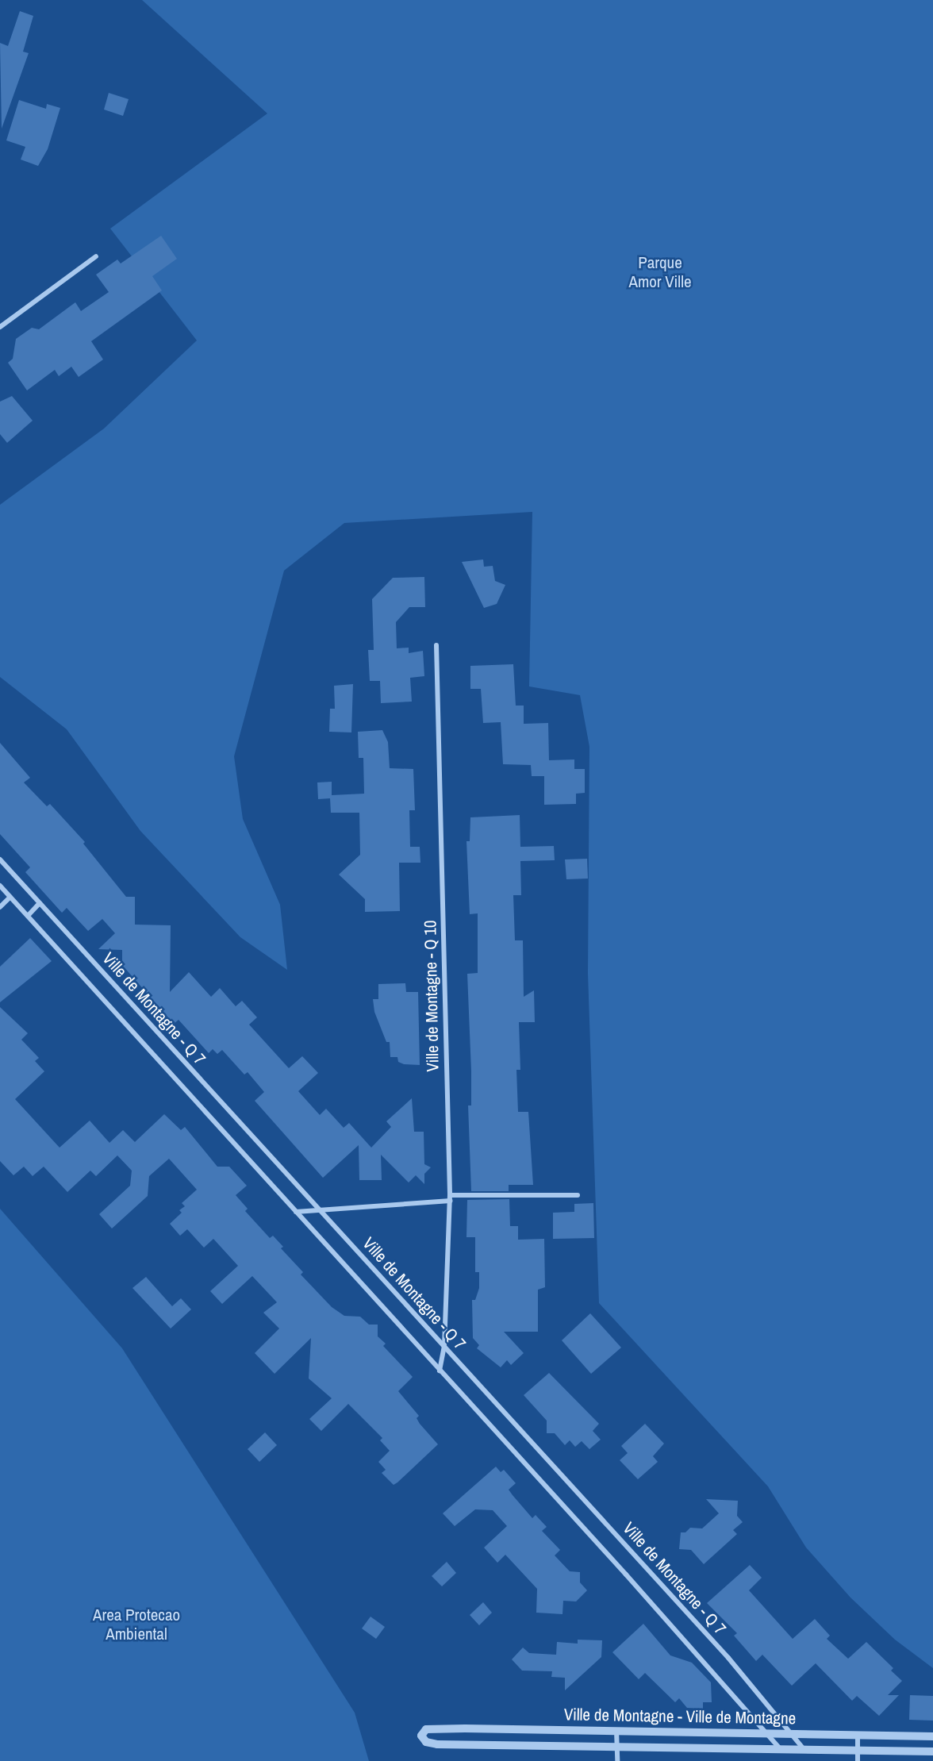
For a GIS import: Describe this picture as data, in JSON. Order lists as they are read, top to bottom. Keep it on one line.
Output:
{"streets":{"street":["Ville de Montagne - Q 10","Ville de Montagne - Q 7","Ville de Montagne - Ville de Montagne"]},"crossings":[["Ville de Montagne - Q 10","Ville de Montagne - Q 7"],["Ville de Montagne - Q 7","Ville de Montagne - Ville de Montagne"]],"parks":["Parque Amor Ville","Area Protecao Ambiental"]}
